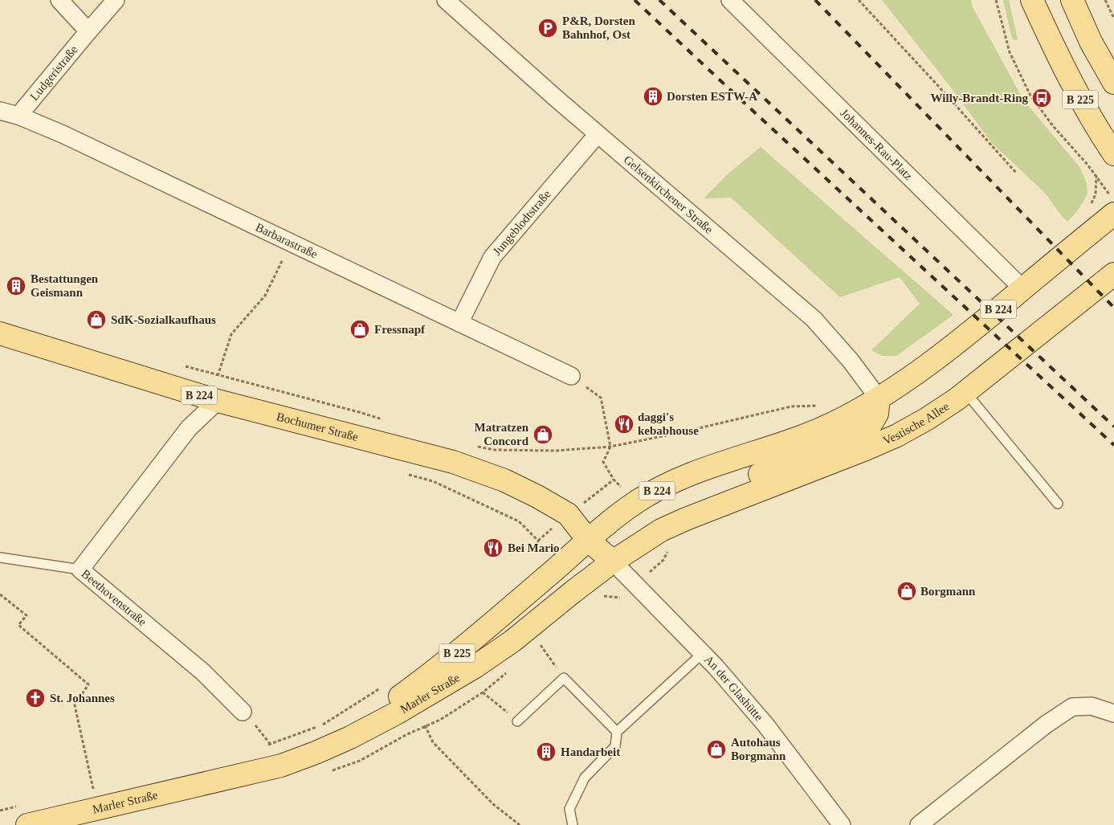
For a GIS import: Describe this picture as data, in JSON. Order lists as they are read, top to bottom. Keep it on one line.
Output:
{"streets":{"main road":["B 225","B 224","Vestische Allee","Bochumer Straße","Marler Straße"],"street":["Ludgeristraße","Johannes-Rau-Platz","Gelsenkirchener Straße","Jungeblodtstraße","Barbarastraße","Beethovenstraße","An der Glashütte"]},"crossings":[["Ludgeristraße","Barbarastraße"],["Johannes-Rau-Platz","B 224"],["Gelsenkirchener Straße","Jungeblodtstraße"],["Gelsenkirchener Straße","B 224"],["Gelsenkirchener Straße","Vestische Allee"],["Jungeblodtstraße","Barbarastraße"],["B 224","Vestische Allee"],["B 224","Bochumer Straße"],["B 224","Marler Straße"],["Vestische Allee","Bochumer Straße"],["Vestische Allee","An der Glashütte"],["Vestische Allee","Marler Straße"],["Bochumer Straße","Beethovenstraße"],["Bochumer Straße","An der Glashütte"],["Bochumer Straße","Marler Straße"],["An der Glashütte","Marler Straße"]],"places":{"parking":["P&R, Dorsten Bahnhof, Ost"],"building":["Dorsten ESTW-A","Bestattungen Geismann","Handarbeit"],"bus stop":["Willy-Brandt-Ring"],"shop":["SdK-Sozialkaufhaus","Fressnapf","Matratzen Concord","Borgmann","Autohaus Borgmann"],"restaurant":["daggi's kebabhouse","Bei Mario"],"church":["St. Johannes"]}}
